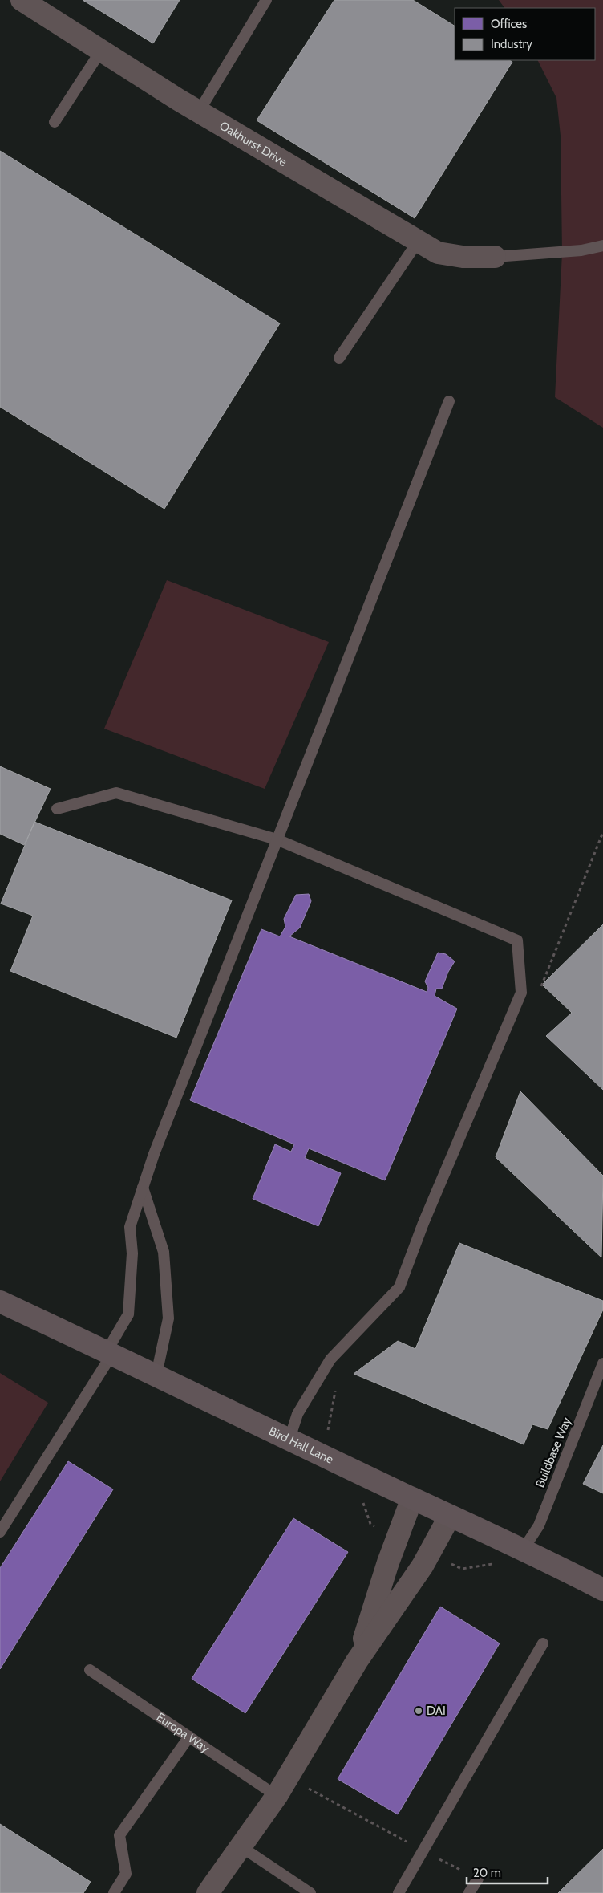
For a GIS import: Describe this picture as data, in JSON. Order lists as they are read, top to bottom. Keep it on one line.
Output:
{"streets":{"street":["Oakhurst Drive","Bird Hall Lane"],"lane":["Buildbase Way","Europa Way"]},"crossings":[["Bird Hall Lane","Buildbase Way"]],"places":["DAI"],"legend":["Offices","Industry"],"scale_bar":"20 m"}
